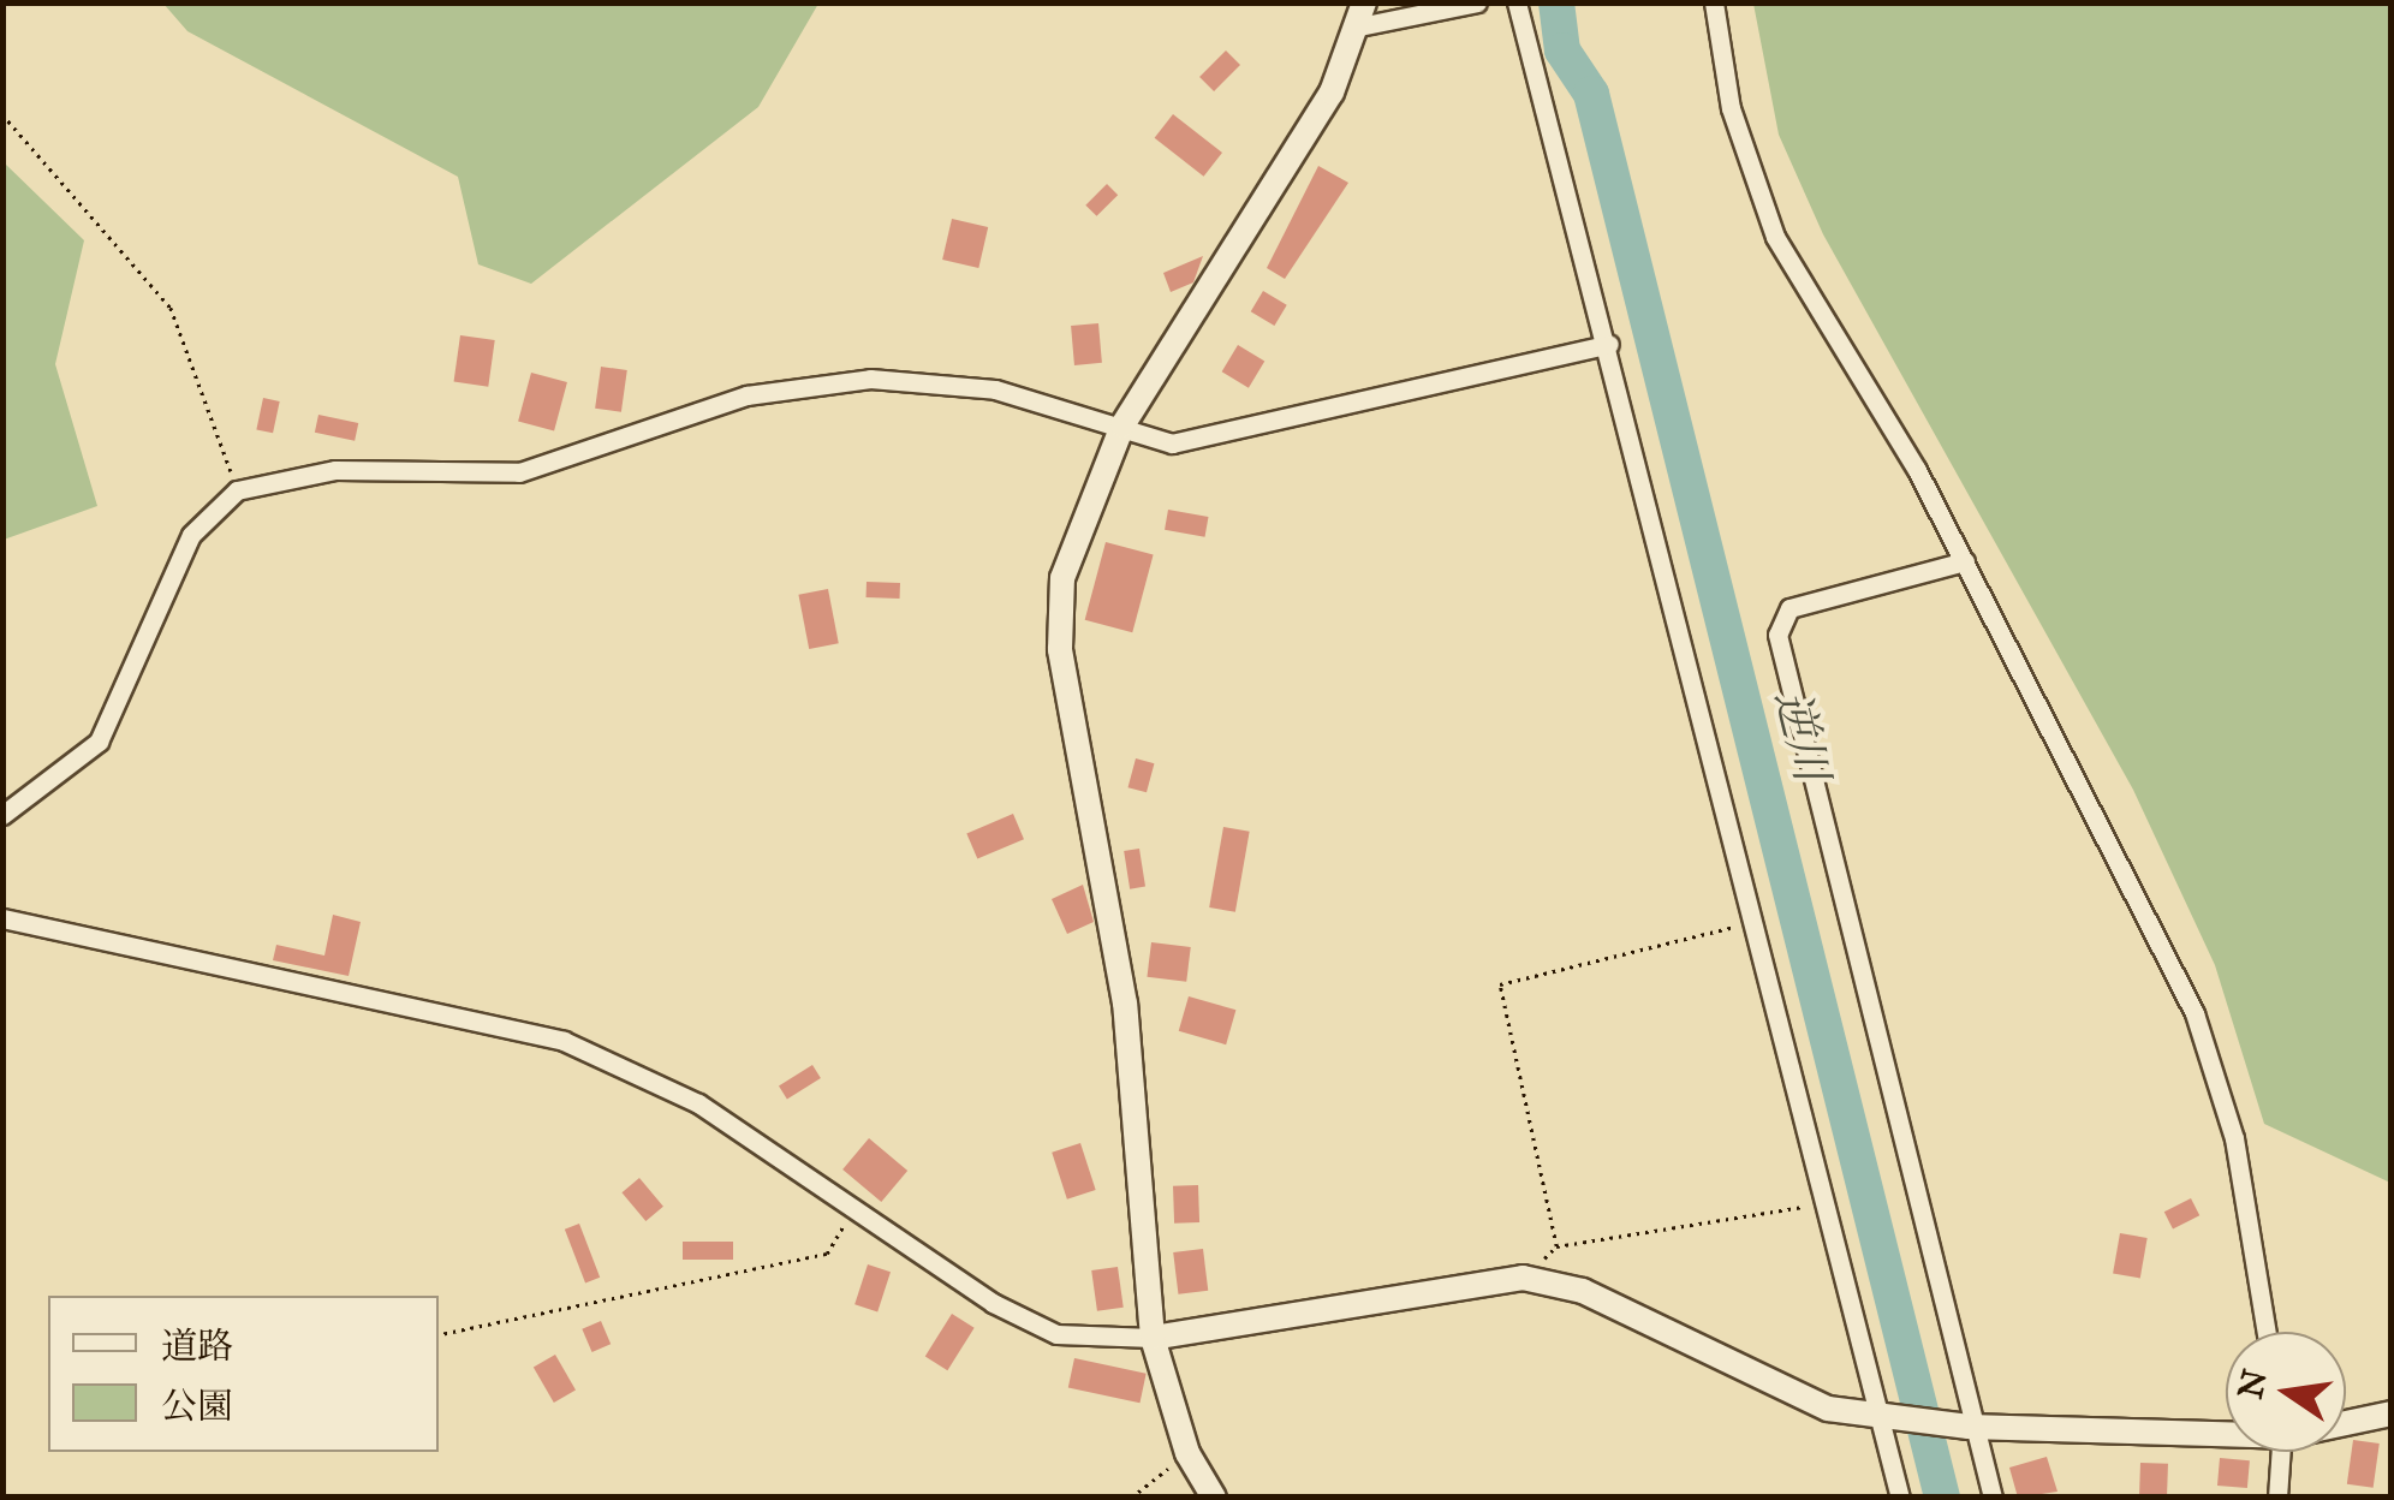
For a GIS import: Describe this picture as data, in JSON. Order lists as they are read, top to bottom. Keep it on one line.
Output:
{"water":["逆川"],"legend":["道路","公園"],"north":"left"}
